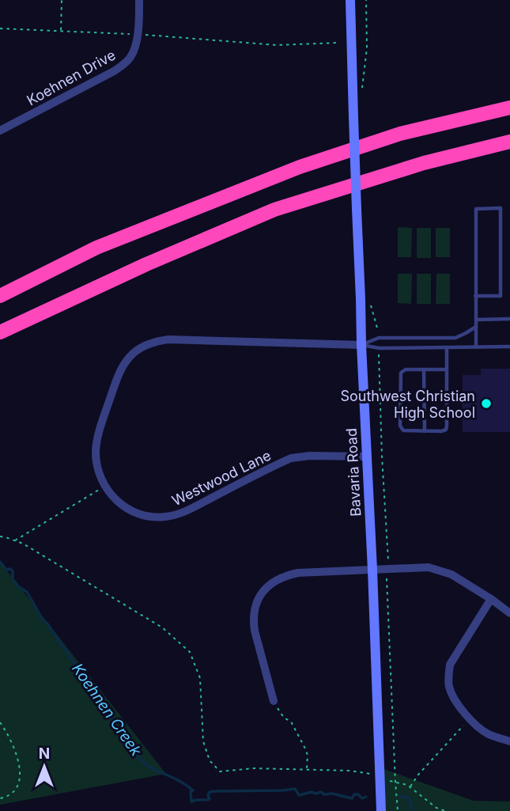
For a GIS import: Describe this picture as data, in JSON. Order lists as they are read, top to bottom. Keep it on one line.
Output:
{"streets":{"street":["Koehnen Drive","Bavaria Road","Westwood Lane"]},"crossings":[["Bavaria Road","Westwood Lane"]],"water":["Koehnen Creek"],"places":["Southwest Christian High School"],"north":"top"}
